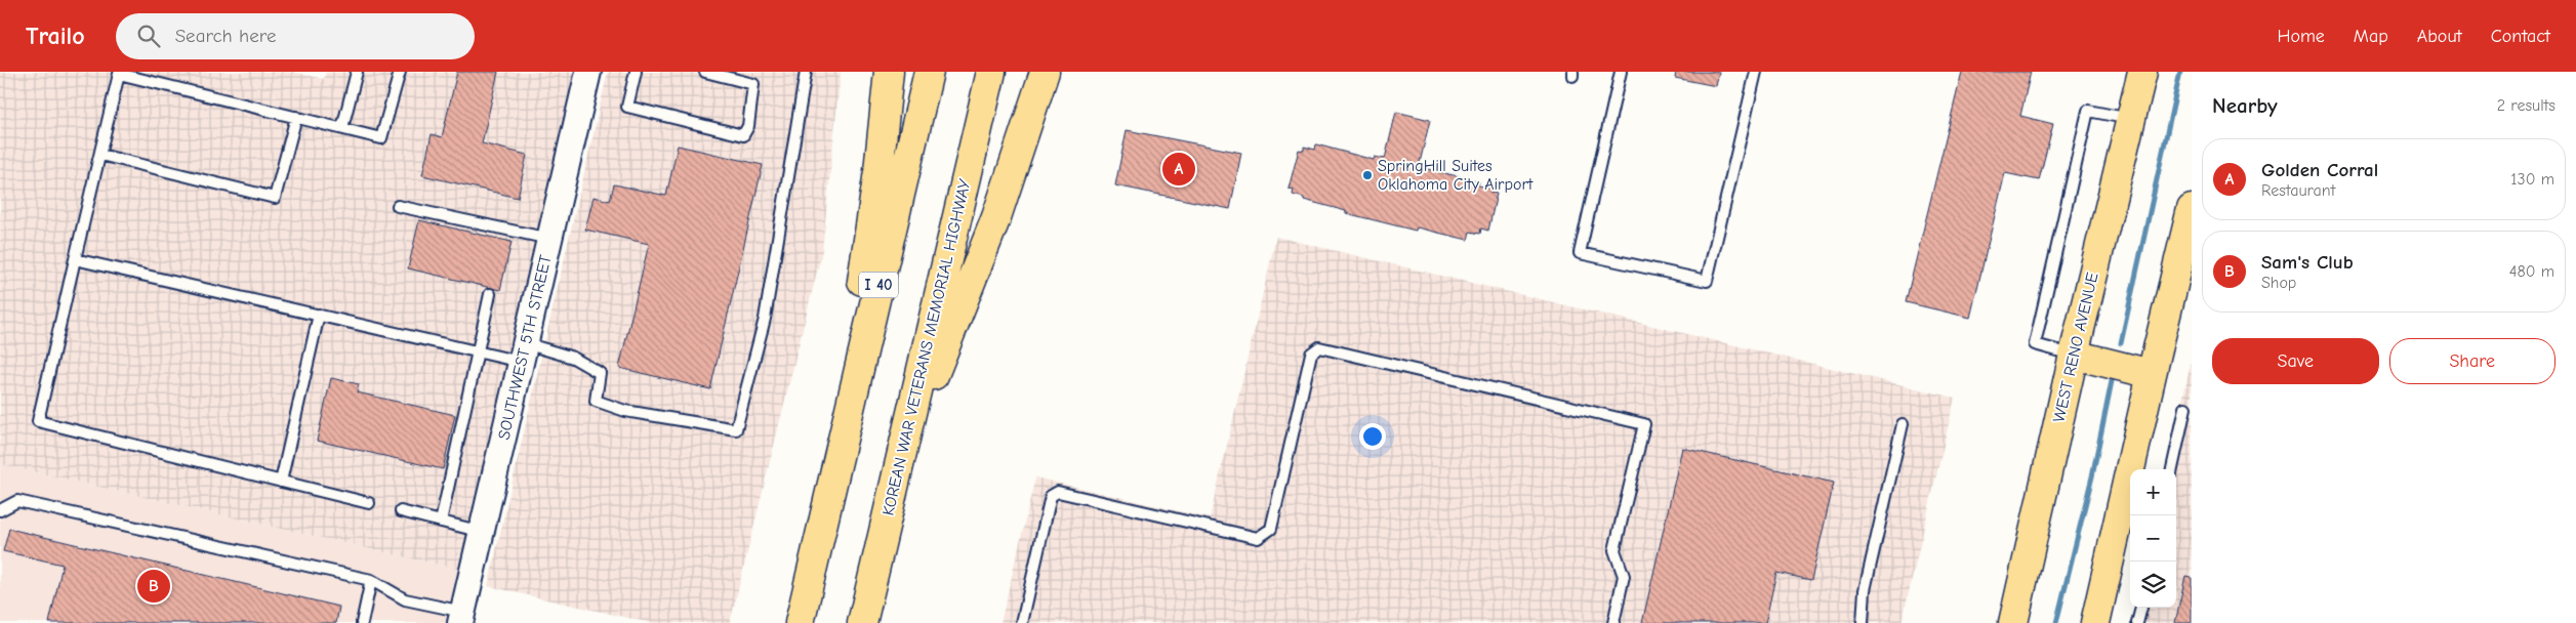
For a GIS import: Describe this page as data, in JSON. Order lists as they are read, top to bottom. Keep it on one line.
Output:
{"streets":{"main road":["I 40","KOREAN WAR VETERANS MEMORIAL HIGHWAY","WEST RENO AVENUE"],"street":["SOUTHWEST 5TH STREET"]},"places":["SpringHill Suites Oklahoma City Airport"],"page":{"header":"Trailo","search":"Search here","nav":["Home","Map","About","Contact"],"heading":["Nearby","2 results"],"list":[{"mark":"A","name":"Golden Corral","note":"Restaurant","value":"130 m"},{"mark":"B","name":"Sam's Club","note":"Shop","value":"480 m"}],"pins":["A","B"],"buttons":["Save","Share"],"map_buttons":["+","−"]}}
